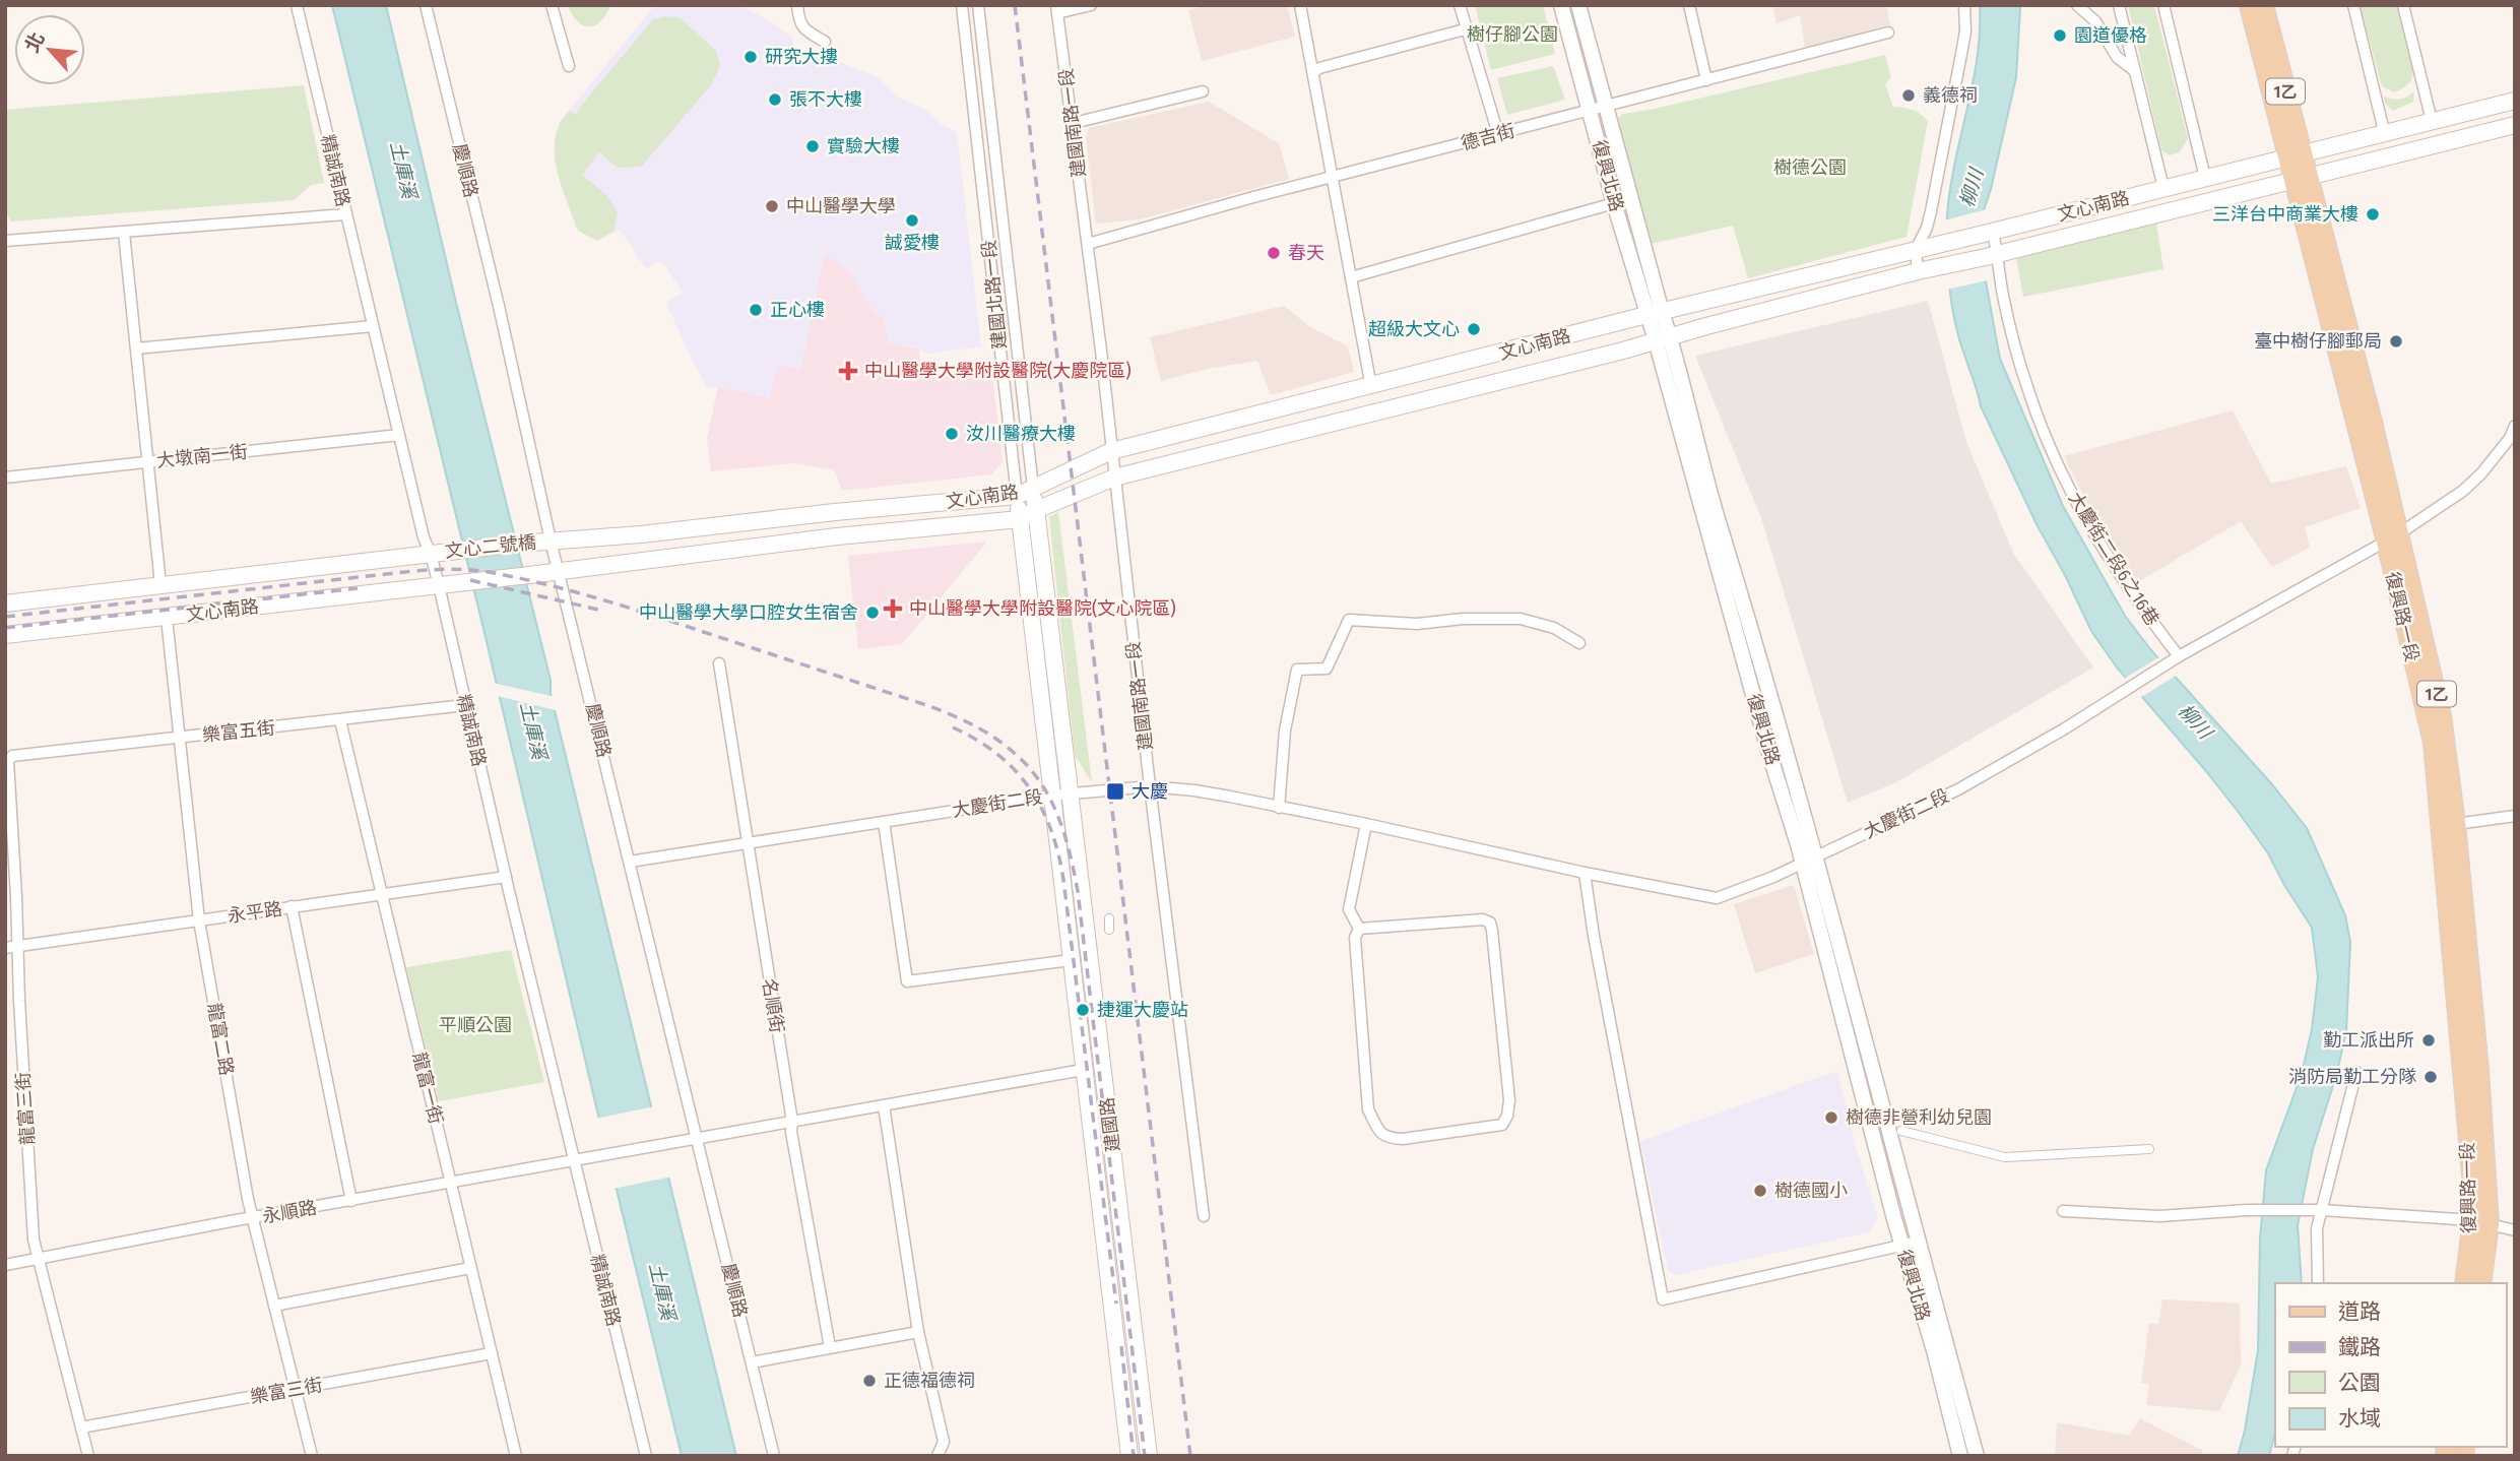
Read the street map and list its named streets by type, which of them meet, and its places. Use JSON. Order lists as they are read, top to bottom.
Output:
{
  "streets": {
    "main road": [
      "1乙",
      "文心南路",
      "建國北路一段",
      "文心二號橋",
      "復興路一段",
      "建國路"
    ],
    "street": [
      "建國南路一段",
      "德吉街",
      "精誠南路",
      "慶順路",
      "復興北路",
      "大墩南一街",
      "大慶街二段6之16巷",
      "樂富五街",
      "大慶街二段",
      "永平路",
      "名順街",
      "龍富二路",
      "龍富一街",
      "龍富三街",
      "永順路",
      "樂富三街"
    ]
  },
  "crossings": [
    ["1乙", "復興路一段"],
    ["建國南路一段", "德吉街"],
    ["建國南路一段", "文心南路"],
    ["建國南路一段", "大慶街二段"],
    ["德吉街", "復興北路"],
    ["精誠南路", "文心南路"],
    ["精誠南路", "大墩南一街"],
    ["精誠南路", "文心二號橋"],
    ["精誠南路", "樂富五街"],
    ["精誠南路", "永平路"],
    ["精誠南路", "永順路"],
    ["慶順路", "文心南路"],
    ["慶順路", "文心二號橋"],
    ["慶順路", "大慶街二段"],
    ["慶順路", "永順路"],
    ["復興北路", "文心南路"],
    ["復興北路", "大慶街二段"],
    ["文心南路", "建國北路一段"],
    ["文心南路", "文心二號橋"],
    ["文心南路", "大慶街二段6之16巷"],
    ["文心南路", "復興路一段"],
    ["文心南路", "龍富二路"],
    ["建國北路一段", "大慶街二段"],
    ["建國北路一段", "建國路"],
    ["大慶街二段6之16巷", "大慶街二段"],
    ["復興路一段", "大慶街二段"],
    ["樂富五街", "龍富二路"],
    ["樂富五街", "龍富一街"],
    ["樂富五街", "龍富三街"],
    ["大慶街二段", "名順街"],
    ["大慶街二段", "建國路"],
    ["永平路", "龍富二路"],
    ["永平路", "龍富一街"],
    ["永平路", "龍富三街"],
    ["龍富二路", "永順路"],
    ["龍富二路", "樂富三街"],
    ["龍富一街", "永順路"],
    ["龍富一街", "樂富三街"],
    ["龍富三街", "永順路"],
    ["龍富三街", "樂富三街"]
  ],
  "water": ["土庫溪", "柳川"],
  "parks": ["樹仔腳公園", "樹德公園", "平順公園"],
  "places": {
    "other": [
      "園道優格",
      "研究大摟",
      "義德祠",
      "張不大樓",
      "實驗大樓",
      "中山醫學大學",
      "三洋台中商業大樓",
      "誠愛樓",
      "春天",
      "正心樓",
      "超級大文心",
      "臺中樹仔腳郵局",
      "汝川醫療大樓",
      "中山醫學大學口腔女生宿舍",
      "捷運大慶站",
      "勤工派出所",
      "消防局勤工分隊",
      "樹德非營利幼兒園",
      "樹德國小",
      "正德福德祠"
    ],
    "health": ["中山醫學大學附設醫院(大慶院區)", "中山醫學大學附設醫院(文心院區)"],
    "transit": ["大慶"]
  },
  "legend": [
    "道路",
    "鐵路",
    "公園",
    "水域"
  ],
  "north": "top left"
}
